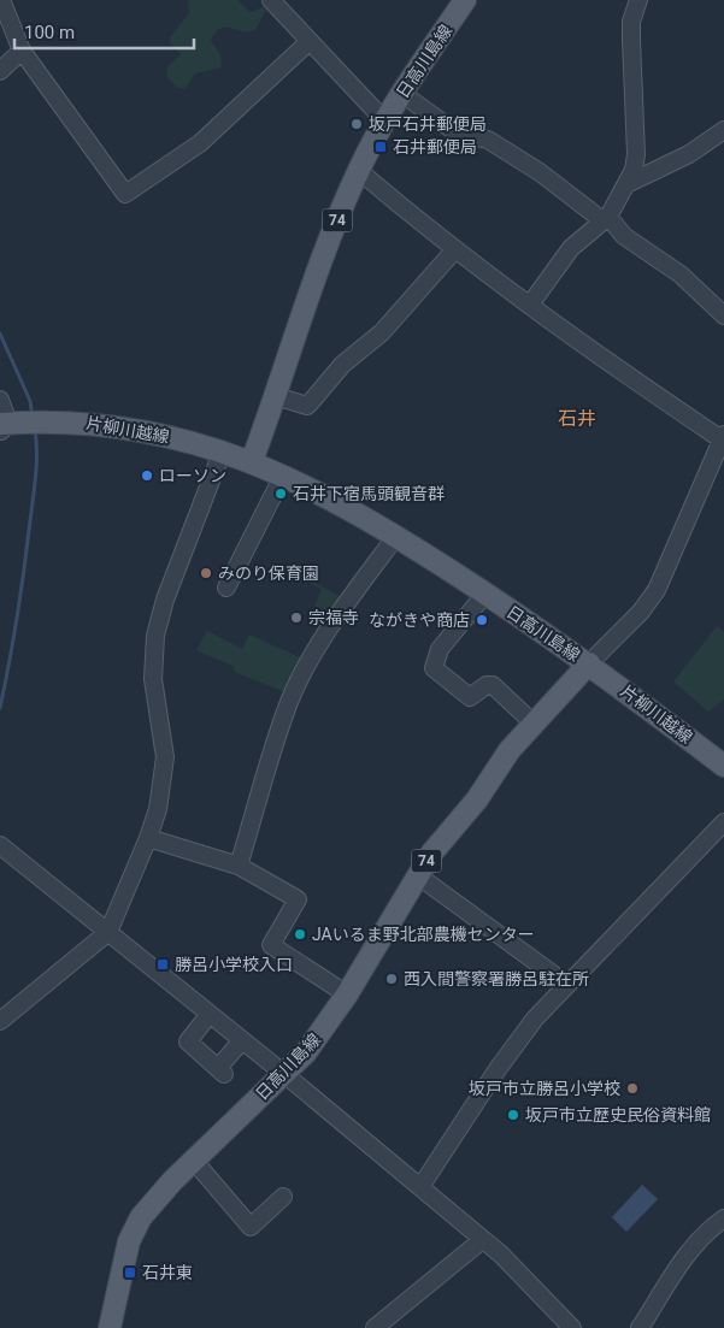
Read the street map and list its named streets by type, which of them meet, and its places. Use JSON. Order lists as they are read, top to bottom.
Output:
{
  "streets": {
    "main road": ["日高川島線", "74", "片柳川越線"]
  },
  "crossings": [
    ["日高川島線", "片柳川越線"]
  ],
  "districts": ["石井"],
  "places": {
    "other": [
      "坂戸石井郵便局",
      "ローソン",
      "石井下宿馬頭観音群",
      "みのり保育園",
      "宗福寺",
      "ながきや商店",
      "JAいるま野北部農機センター",
      "西入間警察署勝呂駐在所",
      "坂戸市立勝呂小学校",
      "坂戸市立歴史民俗資料館"
    ],
    "transit": ["石井郵便局", "勝呂小学校入口", "石井東"]
  },
  "scale_bar": "100 m"
}
